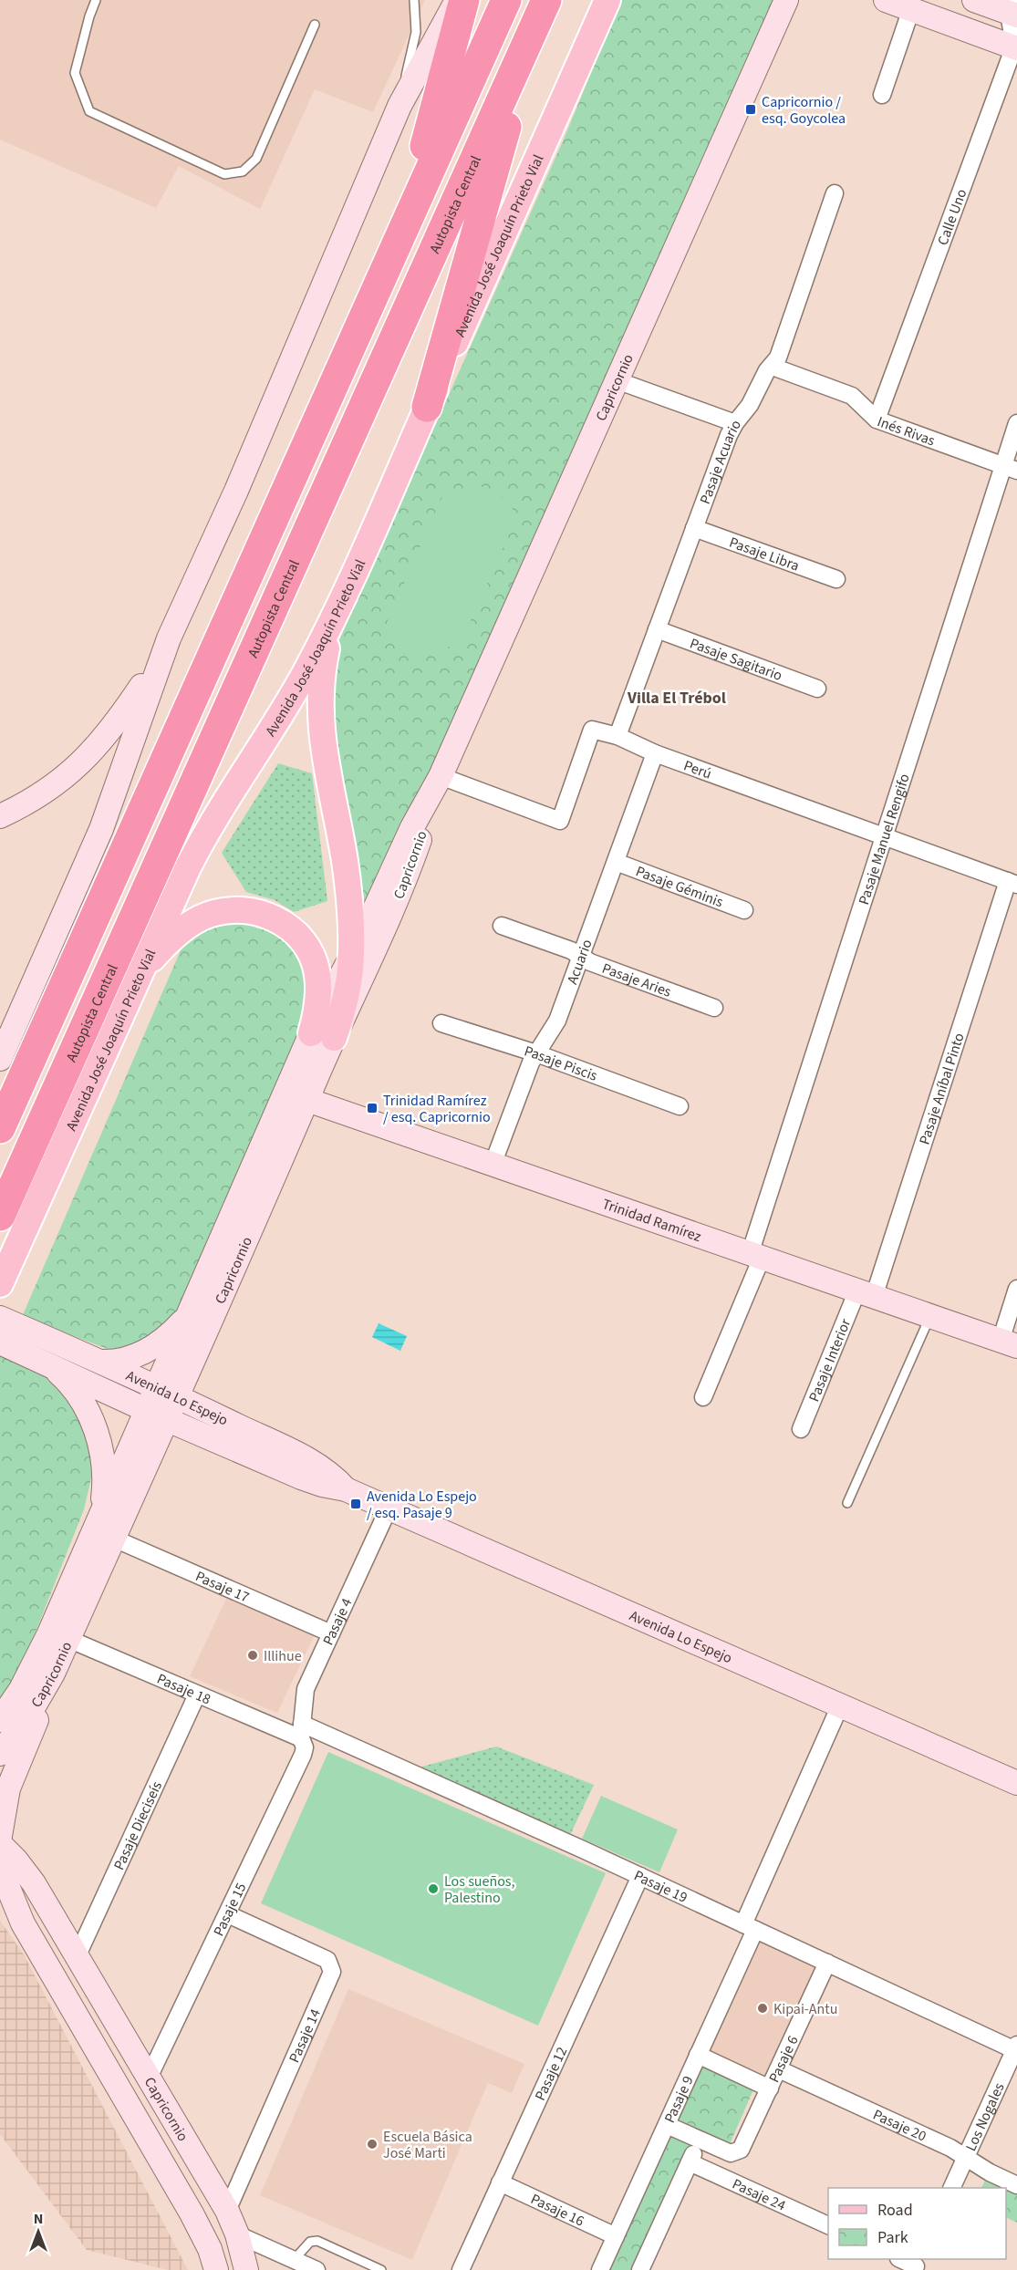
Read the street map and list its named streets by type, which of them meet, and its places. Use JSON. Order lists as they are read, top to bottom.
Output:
{
  "streets": {
    "highway": ["Autopista Central"],
    "main road": [
      "Avenida José Joaquín Prieto Vial",
      "Capricornio",
      "Trinidad Ramírez",
      "Avenida Lo Espejo"
    ],
    "street": [
      "Calle Uno",
      "Inés Rivas",
      "Pasaje Acuario",
      "Pasaje Libra",
      "Pasaje Sagitario",
      "Perú",
      "Pasaje Manuel Rengifo",
      "Pasaje Géminis",
      "Acuario",
      "Pasaje Aries",
      "Pasaje Piscis",
      "Pasaje Aníbal Pinto",
      "Pasaje Interior",
      "Pasaje 17",
      "Pasaje 4",
      "Pasaje 18",
      "Pasaje Dieciseís",
      "Pasaje 19",
      "Pasaje 15",
      "Pasaje 14",
      "Pasaje 6",
      "Pasaje 12",
      "Pasaje 9",
      "Los Nogales",
      "Pasaje 20",
      "Pasaje 24",
      "Pasaje 16"
    ]
  },
  "crossings": [
    ["Calle Uno", "Inés Rivas"],
    ["Capricornio", "Perú"],
    ["Capricornio", "Trinidad Ramírez"],
    ["Capricornio", "Avenida Lo Espejo"],
    ["Capricornio", "Pasaje 17"],
    ["Capricornio", "Pasaje 18"],
    ["Capricornio", "Pasaje Dieciseís"],
    ["Capricornio", "Pasaje 15"],
    ["Capricornio", "Pasaje 14"],
    ["Inés Rivas", "Pasaje Acuario"],
    ["Inés Rivas", "Pasaje Manuel Rengifo"],
    ["Pasaje Acuario", "Pasaje Libra"],
    ["Pasaje Acuario", "Pasaje Sagitario"],
    ["Pasaje Acuario", "Perú"],
    ["Perú", "Pasaje Manuel Rengifo"],
    ["Perú", "Acuario"],
    ["Perú", "Pasaje Aníbal Pinto"],
    ["Pasaje Manuel Rengifo", "Trinidad Ramírez"],
    ["Pasaje Géminis", "Acuario"],
    ["Acuario", "Pasaje Aries"],
    ["Acuario", "Pasaje Piscis"],
    ["Acuario", "Trinidad Ramírez"],
    ["Pasaje Aníbal Pinto", "Trinidad Ramírez"],
    ["Pasaje Aníbal Pinto", "Pasaje Interior"],
    ["Trinidad Ramírez", "Pasaje Interior"],
    ["Avenida Lo Espejo", "Pasaje 4"],
    ["Avenida Lo Espejo", "Pasaje 9"],
    ["Pasaje 17", "Pasaje 4"],
    ["Pasaje 4", "Pasaje 18"],
    ["Pasaje 4", "Pasaje 19"],
    ["Pasaje 4", "Pasaje 15"],
    ["Pasaje 18", "Pasaje Dieciseís"],
    ["Pasaje 18", "Pasaje 19"],
    ["Pasaje 18", "Pasaje 15"],
    ["Pasaje 19", "Pasaje 15"],
    ["Pasaje 19", "Pasaje 6"],
    ["Pasaje 19", "Pasaje 12"],
    ["Pasaje 19", "Pasaje 9"],
    ["Pasaje 19", "Los Nogales"],
    ["Pasaje 15", "Pasaje 14"],
    ["Pasaje 6", "Pasaje 20"],
    ["Pasaje 12", "Pasaje 16"],
    ["Pasaje 9", "Pasaje 16"],
    ["Los Nogales", "Pasaje 20"]
  ],
  "districts": ["Villa El Trébol"],
  "places": {
    "transit": ["Capricornio / esq. Goycolea", "Trinidad Ramírez / esq. Capricornio", "Avenida Lo Espejo / esq. Pasaje 9"],
    "other": [
      "Illihue",
      "Los sueños, Palestino",
      "Kipai-Antu",
      "Escuela Básica José Marti"
    ]
  },
  "legend": ["Road", "Park"],
  "north": "top"
}
